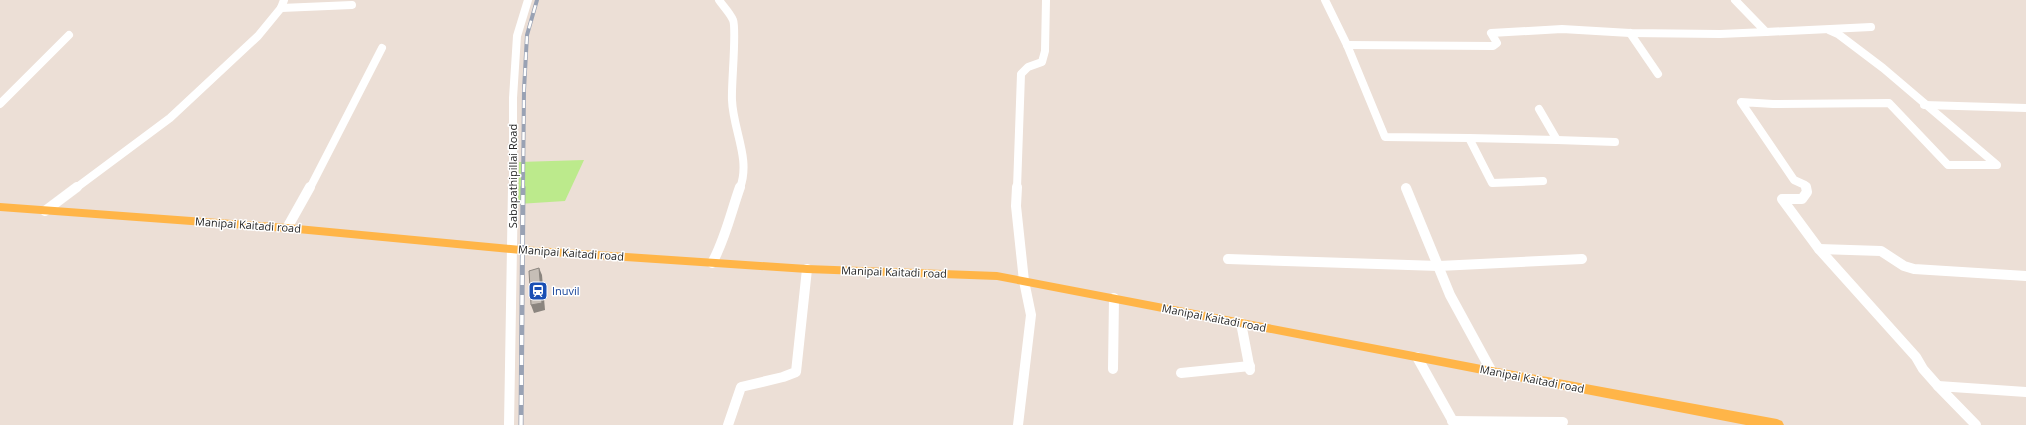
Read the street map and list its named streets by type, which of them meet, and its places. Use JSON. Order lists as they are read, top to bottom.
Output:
{
  "streets": {
    "main road": ["Manipai Kaitadi road"],
    "street": ["Sabapathipillai Road"]
  },
  "crossings": [
    ["Sabapathipillai Road", "Manipai Kaitadi road"]
  ],
  "places": {
    "station": ["Inuvil"]
  }
}
